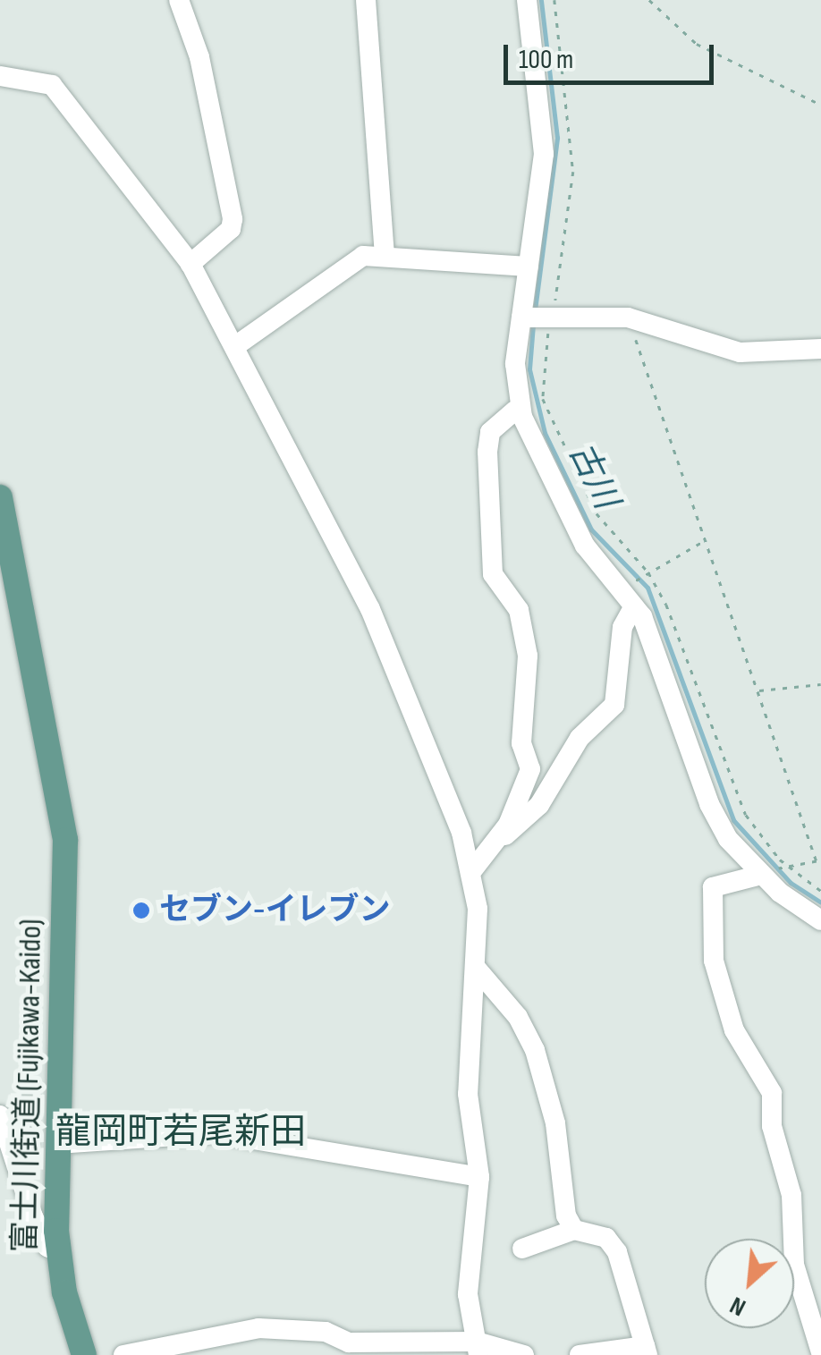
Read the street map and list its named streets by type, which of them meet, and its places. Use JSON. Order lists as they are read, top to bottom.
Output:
{
  "streets": {
    "main road": ["富士川街道 (Fujikawa-Kaido)"]
  },
  "districts": ["龍岡町若尾新田"],
  "water": ["古川"],
  "places": ["セブン-イレブン"],
  "scale_bar": "100 m",
  "north": "bottom left"
}
